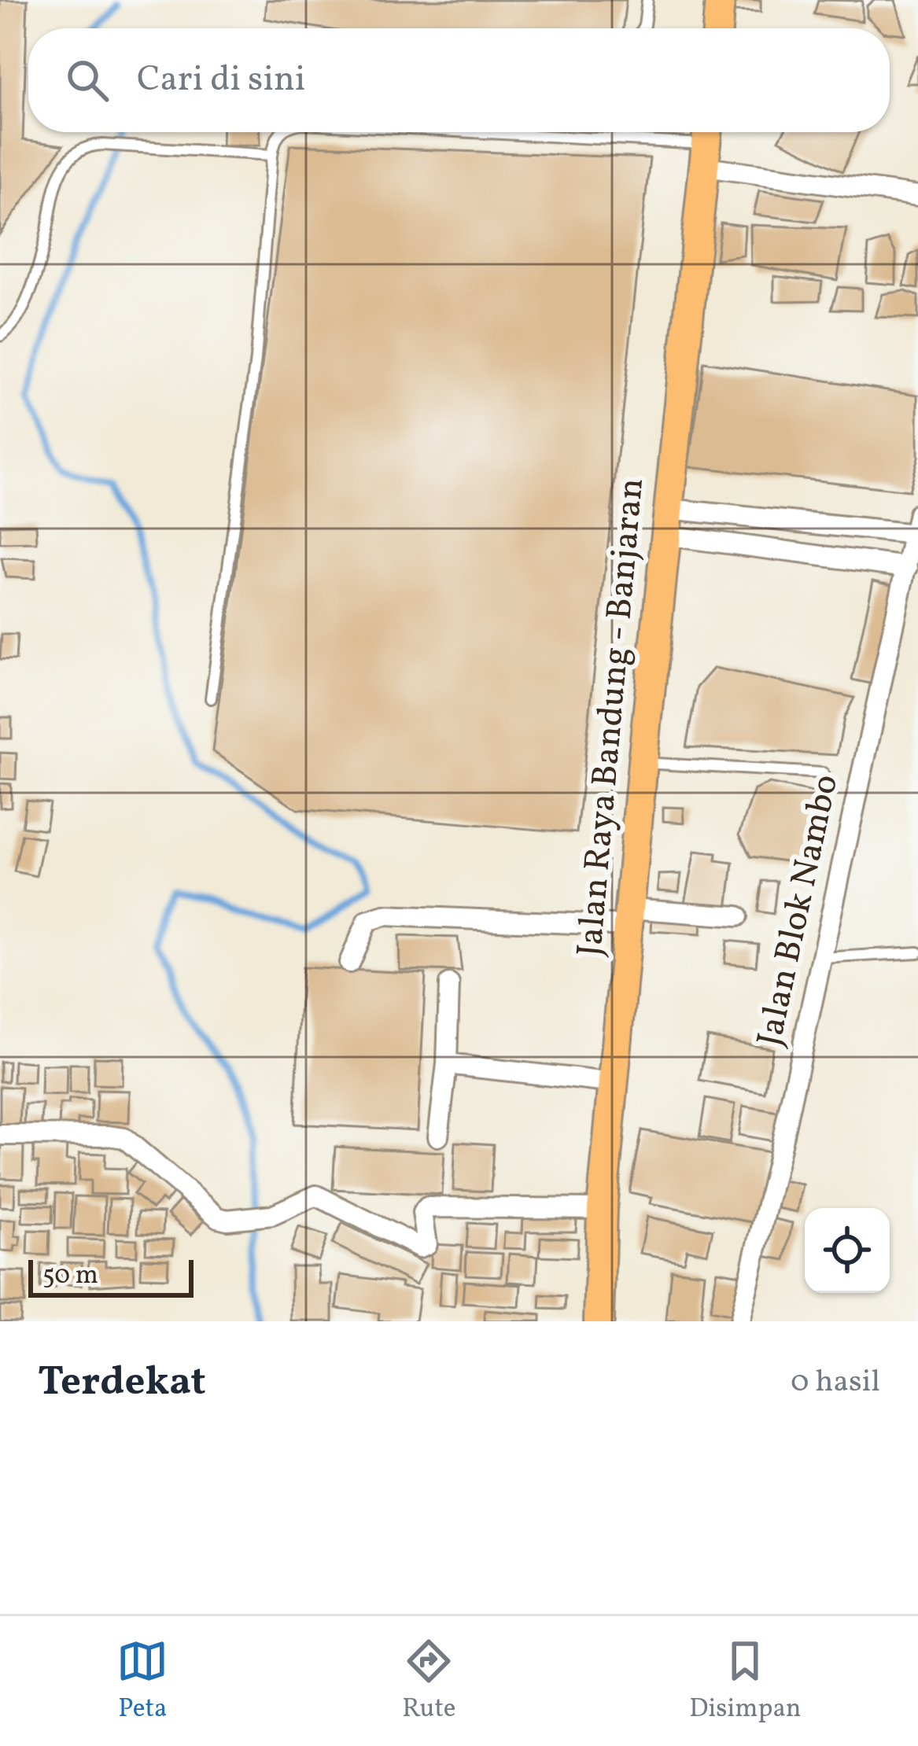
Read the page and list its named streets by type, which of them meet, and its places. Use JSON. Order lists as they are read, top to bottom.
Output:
{
  "streets": {
    "main road": ["Jalan Raya Bandung - Banjaran"],
    "street": ["Jalan Blok Nambo"]
  },
  "scale_bar": "50 m",
  "page": {
    "search": "Cari di sini",
    "scale": "50 m",
    "heading": ["Terdekat", "0 hasil"],
    "nav": ["Peta", "Rute", "Disimpan"]
  }
}
